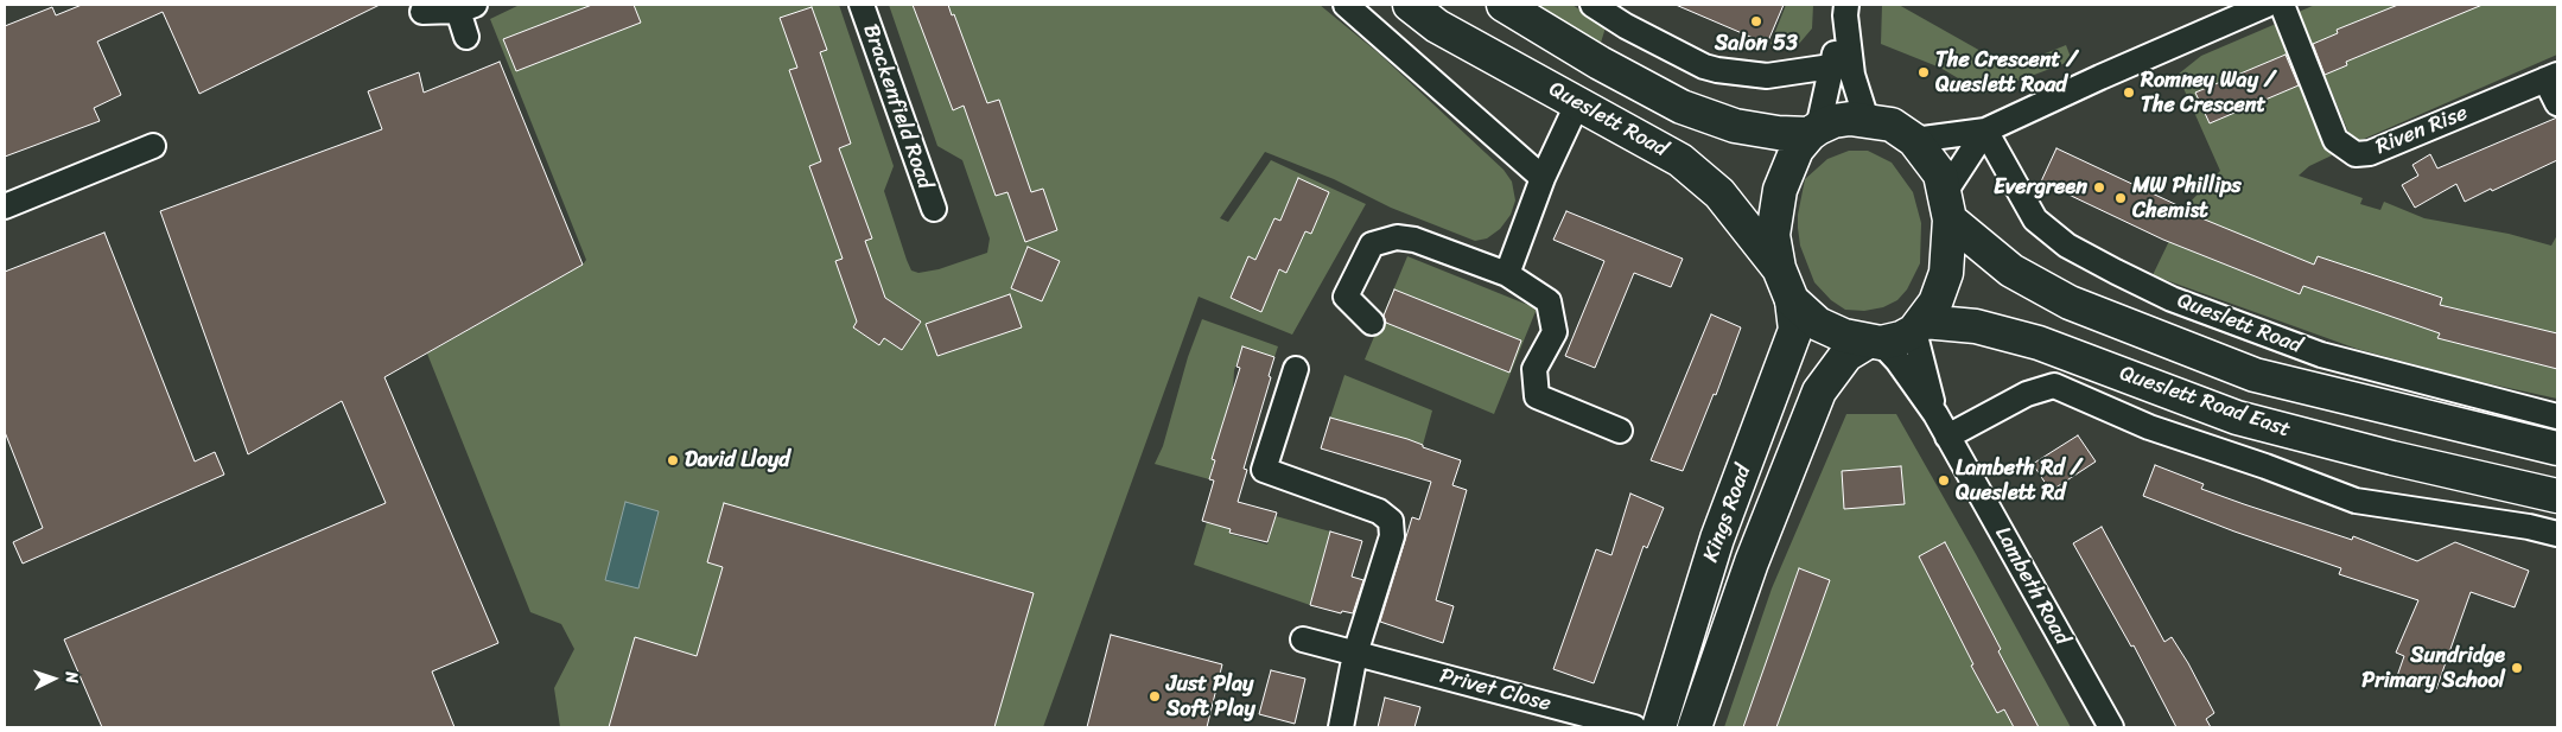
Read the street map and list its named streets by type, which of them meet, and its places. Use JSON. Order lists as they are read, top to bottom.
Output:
{
  "streets": {
    "main road": ["Queslett Road", "Queslett Road East", "Kings Road"],
    "street": [
      "Brackenfield Road",
      "Riven Rise",
      "Lambeth Road",
      "Privet Close"
    ]
  },
  "crossings": [
    ["Queslett Road", "Queslett Road East"],
    ["Queslett Road", "Kings Road"],
    ["Queslett Road", "Lambeth Road"],
    ["Queslett Road East", "Kings Road"],
    ["Queslett Road East", "Lambeth Road"],
    ["Kings Road", "Lambeth Road"]
  ],
  "places": [
    "Salon 53",
    "The Crescent / Queslett Road",
    "Romney Way / The Crescent",
    "Evergreen",
    "MW Phillips Chemist",
    "David Lloyd",
    "Lambeth Rd / Queslett Rd",
    "Sundridge Primary School",
    "Just Play Soft Play"
  ],
  "north": "right"
}
